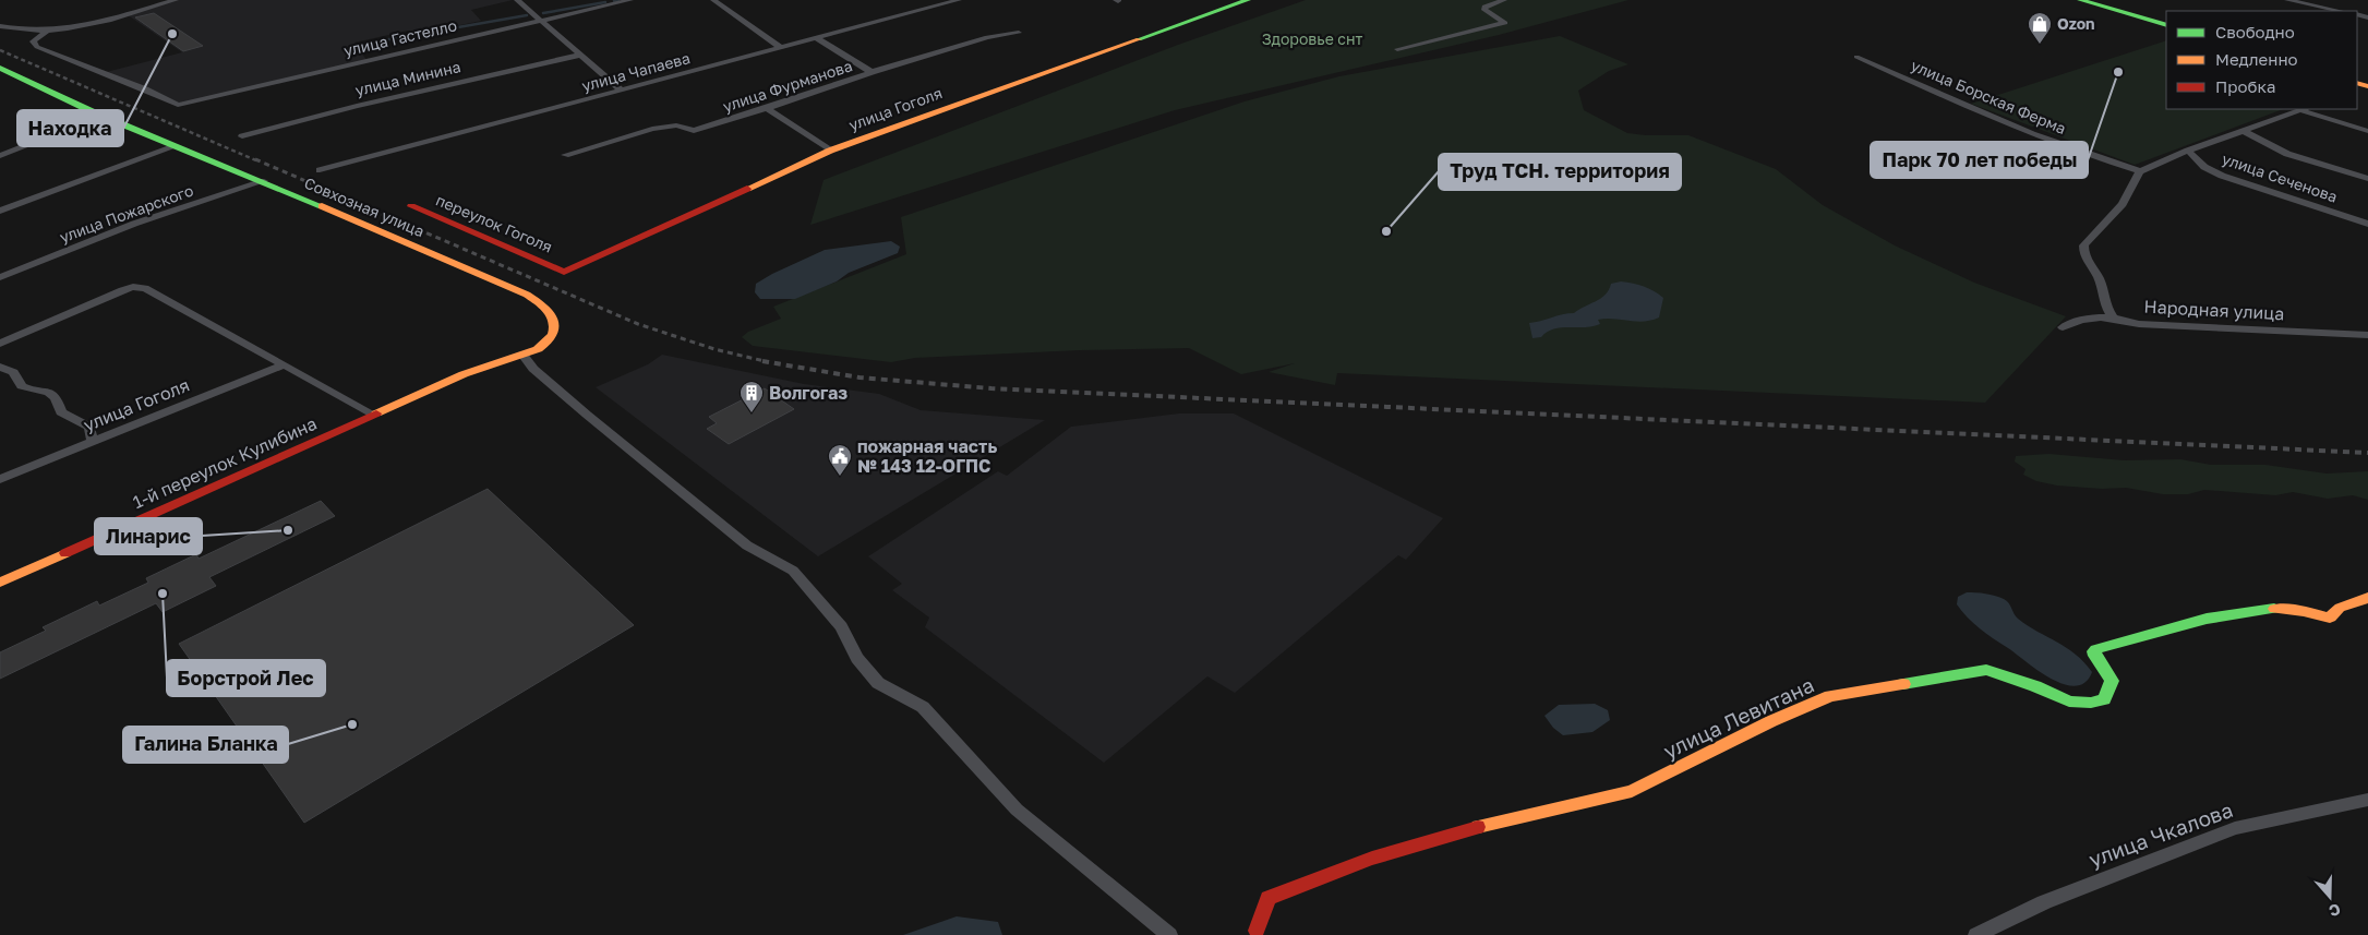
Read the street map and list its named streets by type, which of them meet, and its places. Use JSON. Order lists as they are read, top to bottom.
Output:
{
  "streets": {
    "street": [
      "улица Гастелло",
      "улица Чапаева",
      "улица Минина",
      "улица Фурманова",
      "улица Борская Ферма",
      "улица Гоголя",
      "улица Сеченова",
      "Совхозная улица",
      "улица Пожарского",
      "переулок Гоголя",
      "Народная улица",
      "1-й переулок Кулибина",
      "улица Левитана",
      "улица Чкалова"
    ]
  },
  "crossings": [
    ["улица Гоголя", "переулок Гоголя"],
    ["Совхозная улица", "улица Пожарского"],
    ["Совхозная улица", "1-й переулок Кулибина"]
  ],
  "parks": ["Здоровье снт"],
  "places": {
    "other": [
      "Находка",
      "Парк 70 лет победы",
      "Труд ТСН. территория",
      "Линарис",
      "Борстрой Лес",
      "Галина Бланка"
    ],
    "shop": ["Ozon"],
    "building": ["Волгогаз"],
    "public building": ["пожарная часть № 143 12-ОГПС"]
  },
  "legend": ["Свободно", "Медленно", "Пробка"],
  "north": "bottom"
}
